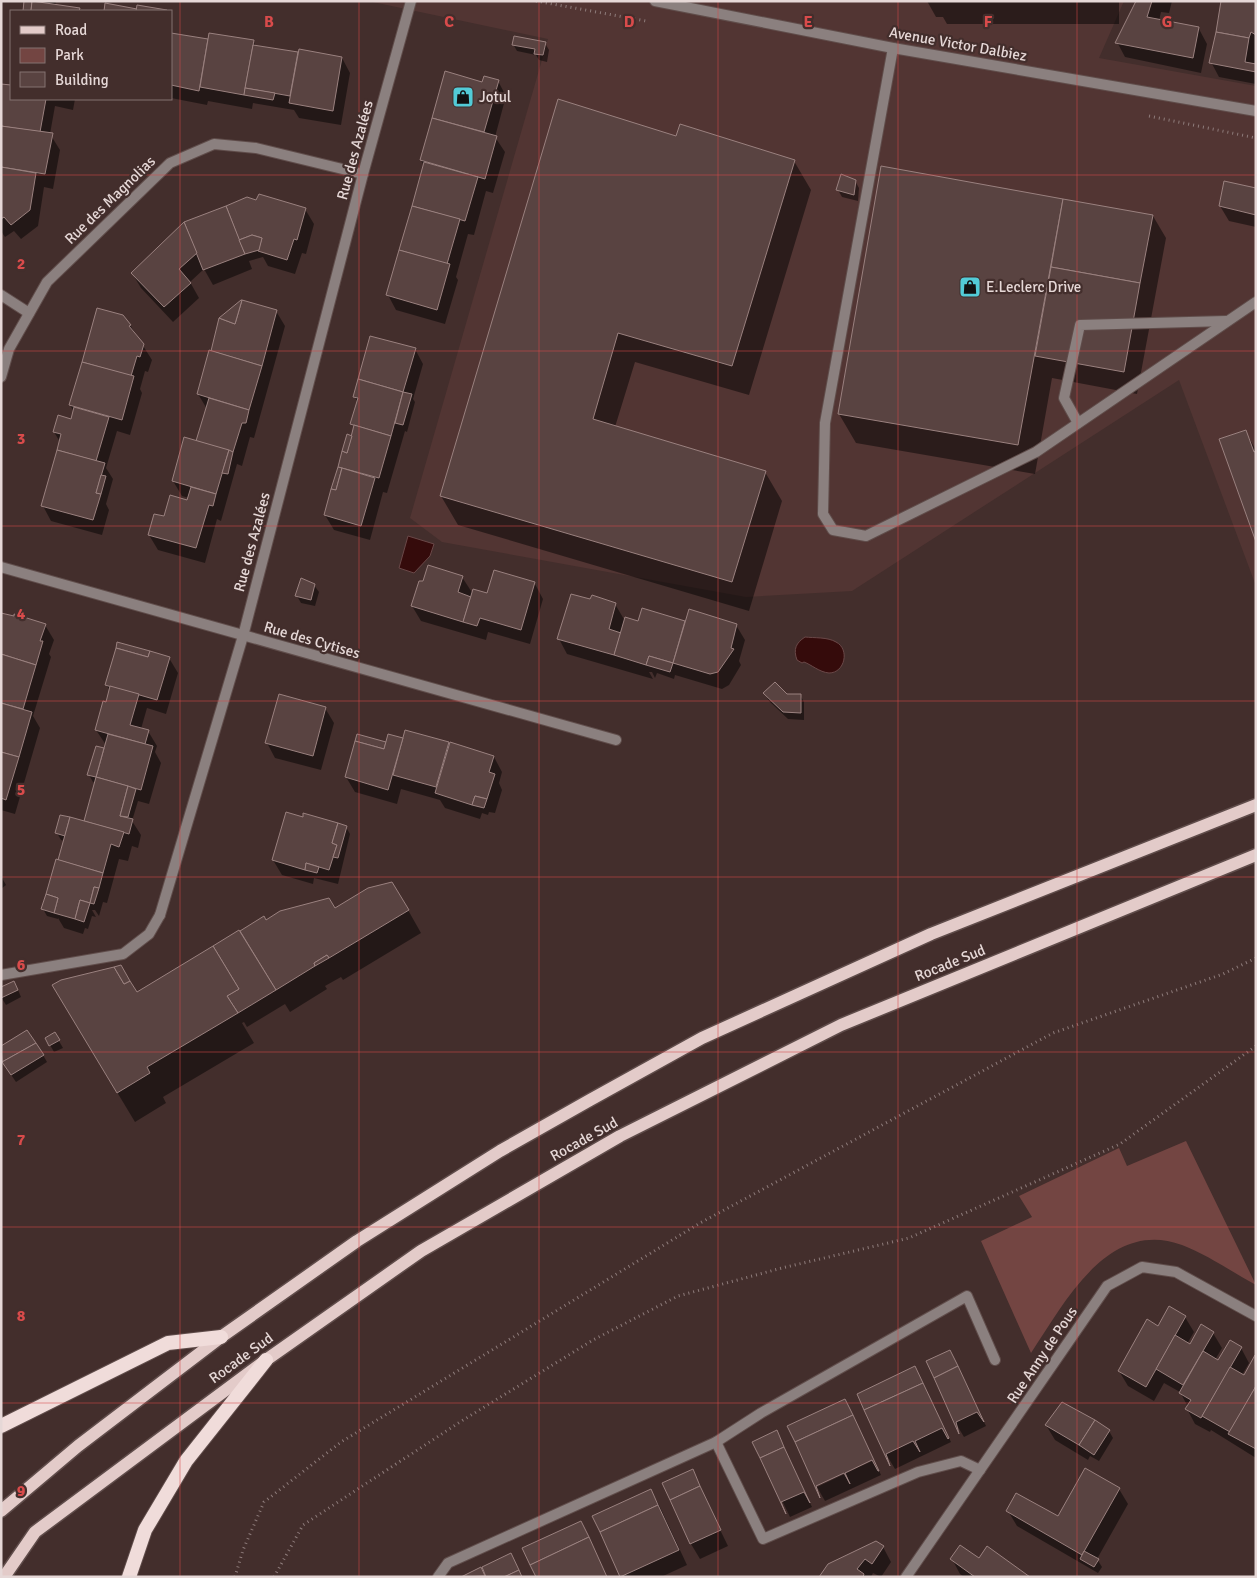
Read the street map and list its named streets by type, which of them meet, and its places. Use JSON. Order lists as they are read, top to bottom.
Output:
{
  "streets": {
    "main road": ["Rocade Sud"],
    "street": [
      "Avenue Victor Dalbiez",
      "Rue des Azalées",
      "Rue des Magnolias",
      "Rue des Cytises",
      "Rue Anny de Pous"
    ]
  },
  "crossings": [
    ["Rue des Azalées", "Rue des Magnolias"],
    ["Rue des Azalées", "Rue des Cytises"]
  ],
  "places": {
    "shop": ["Jotul", "E.Leclerc Drive"]
  },
  "legend": ["Road", "Park", "Building"],
  "grid": {
    "columns": [
      "B",
      "C",
      "D",
      "E",
      "F",
      "G"
    ],
    "rows": [
      "2",
      "3",
      "4",
      "5",
      "6",
      "7",
      "8",
      "9"
    ]
  }
}
